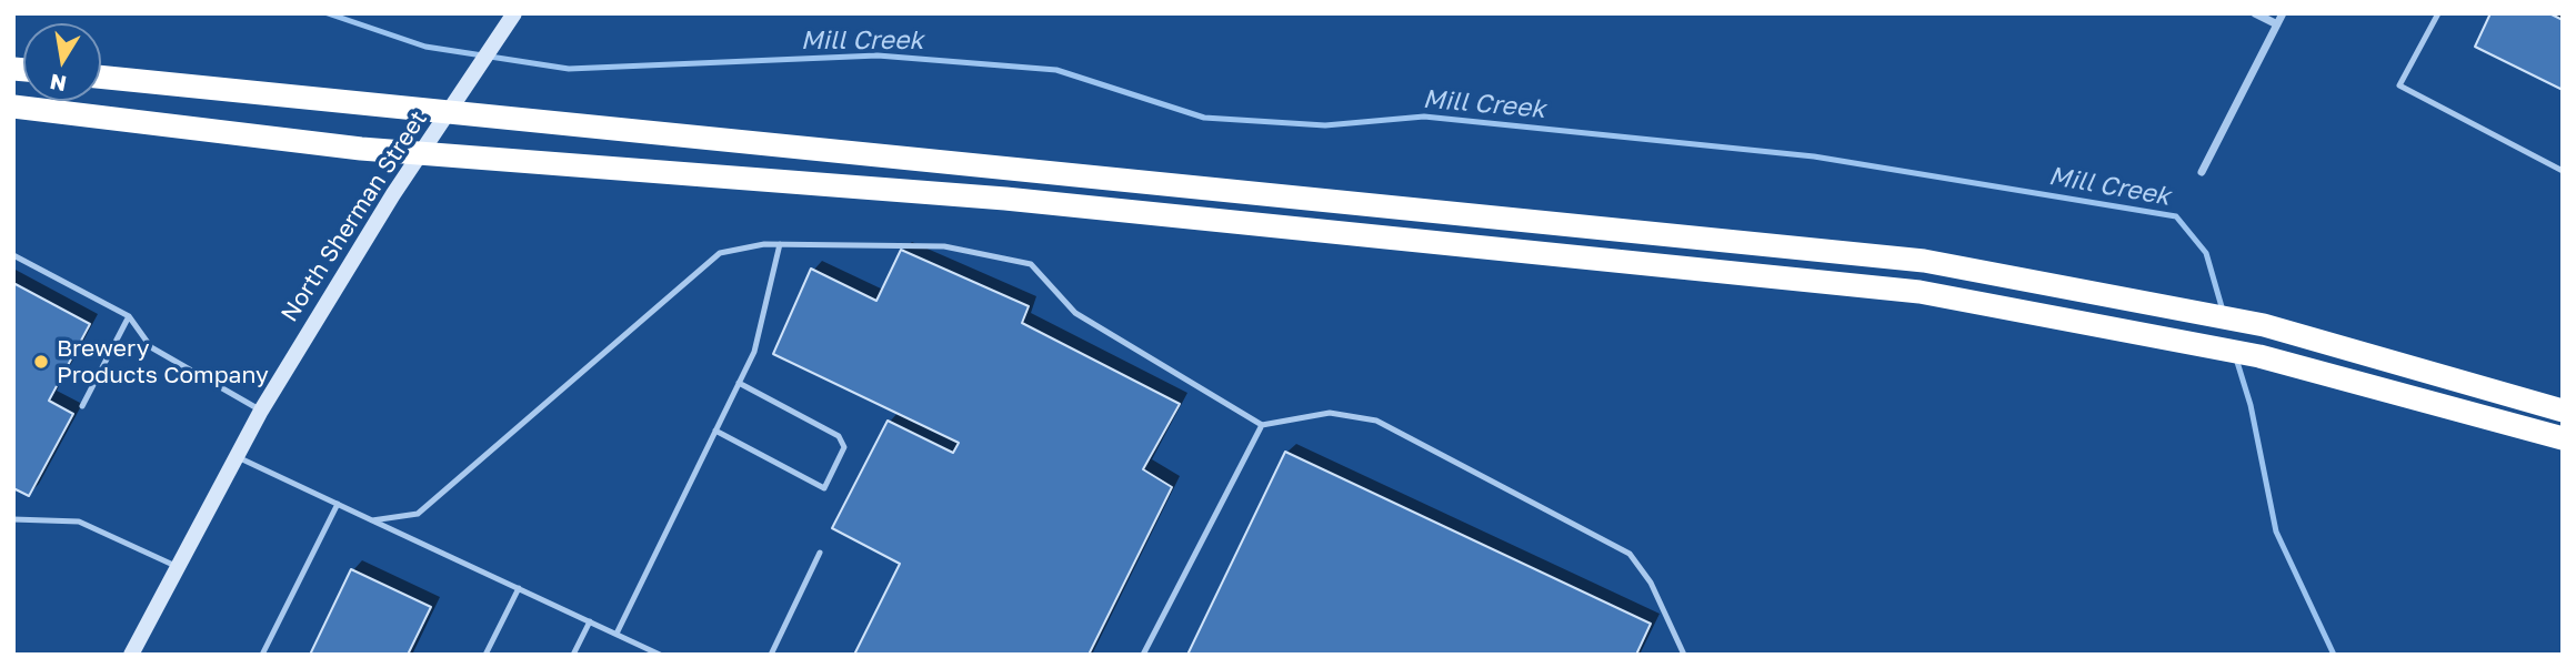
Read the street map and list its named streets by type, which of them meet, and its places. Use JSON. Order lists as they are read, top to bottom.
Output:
{
  "streets": {
    "main road": ["North Sherman Street"]
  },
  "water": ["Mill Creek"],
  "places": ["Brewery Products Company"],
  "north": "bottom"
}
